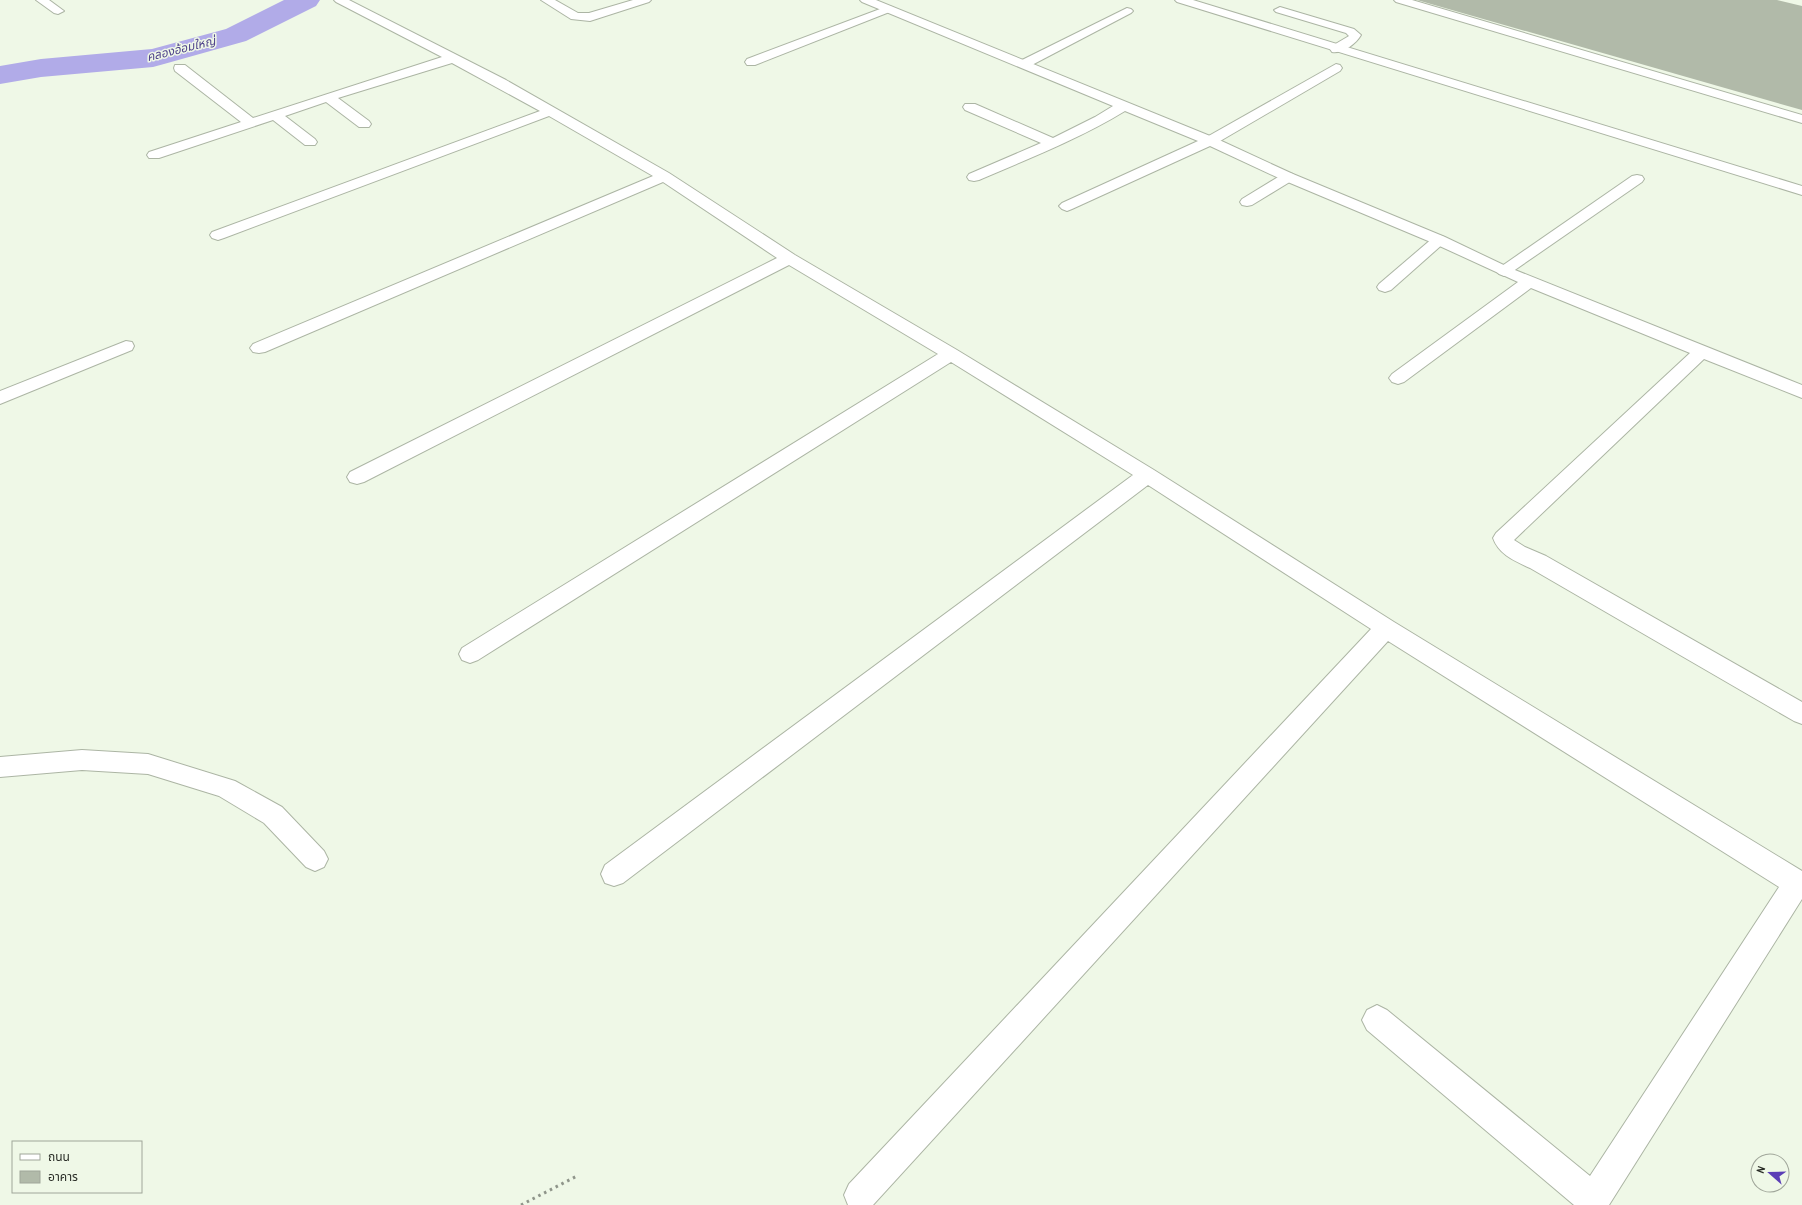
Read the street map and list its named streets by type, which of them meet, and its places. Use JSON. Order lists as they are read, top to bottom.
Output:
{
  "water": ["คลองอ้อมใหญ่"],
  "legend": ["ถนน", "อาคาร"],
  "north": "left"
}
